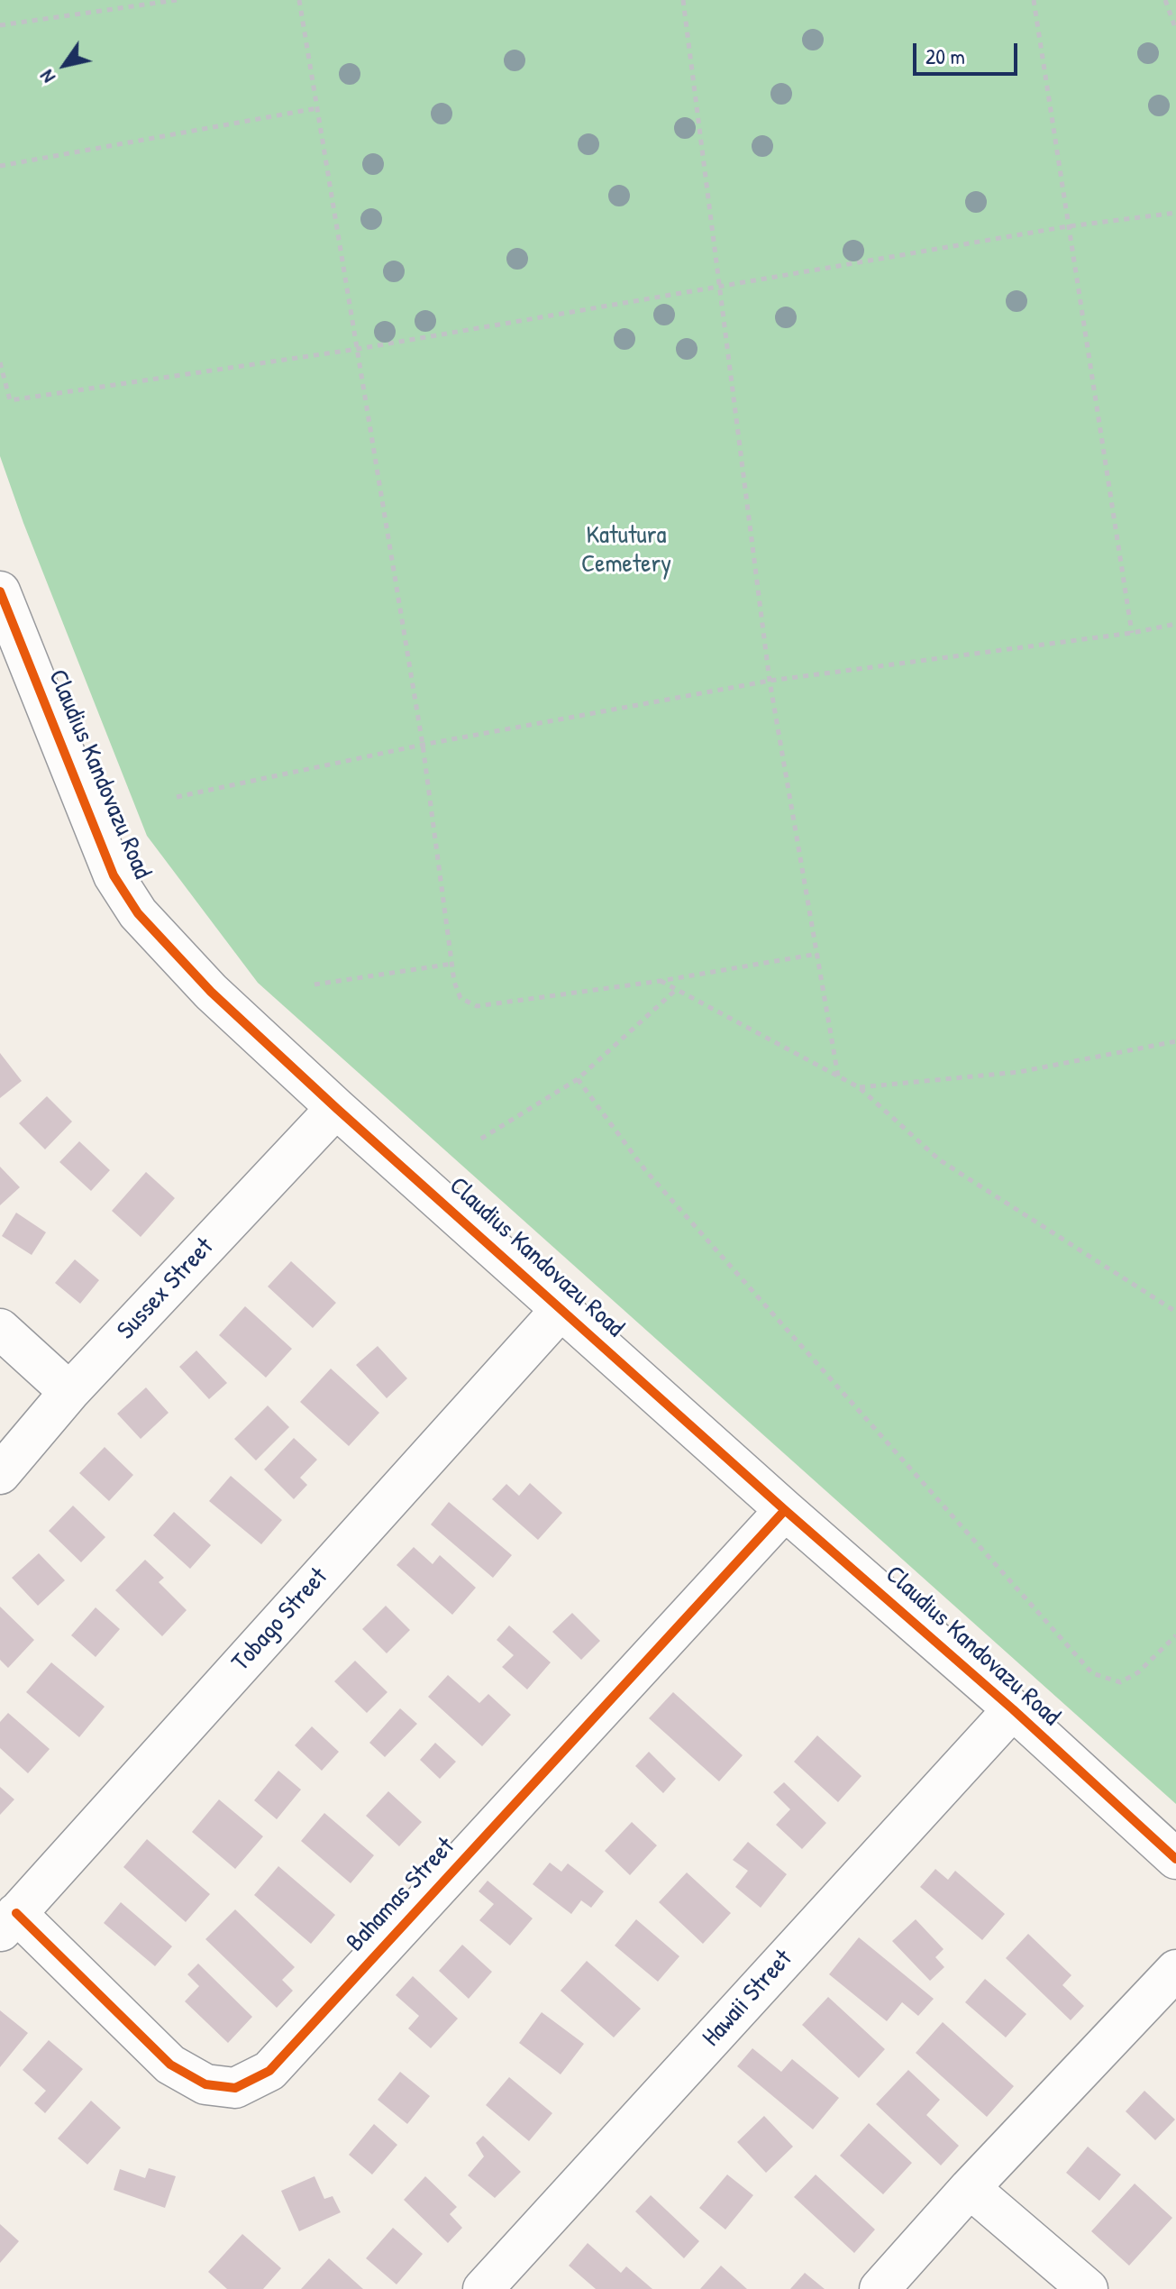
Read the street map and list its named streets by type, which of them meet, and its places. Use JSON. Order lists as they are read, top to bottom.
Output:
{
  "streets": {
    "street": [
      "Claudius Kandovazu Road",
      "Sussex Street",
      "Tobago Street",
      "Bahamas Street",
      "Hawaii Street"
    ]
  },
  "crossings": [
    ["Claudius Kandovazu Road", "Sussex Street"],
    ["Claudius Kandovazu Road", "Tobago Street"],
    ["Claudius Kandovazu Road", "Bahamas Street"],
    ["Claudius Kandovazu Road", "Hawaii Street"],
    ["Tobago Street", "Bahamas Street"]
  ],
  "parks": ["Katutura Cemetery"],
  "scale_bar": "20 m",
  "north": "bottom left"
}
